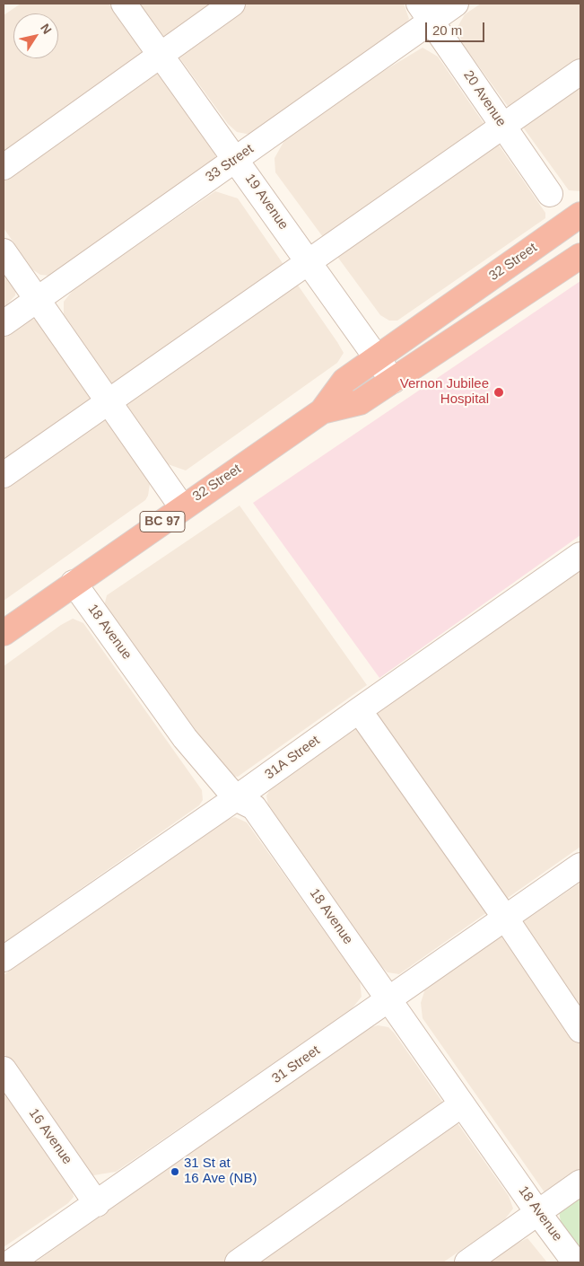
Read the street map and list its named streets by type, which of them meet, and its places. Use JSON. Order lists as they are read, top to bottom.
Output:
{
  "streets": {
    "highway": ["32 Street", "BC 97"],
    "street": [
      "20 Avenue",
      "33 Street",
      "19 Avenue",
      "18 Avenue",
      "31A Street",
      "31 Street",
      "16 Avenue"
    ]
  },
  "crossings": [
    ["20 Avenue", "33 Street"],
    ["33 Street", "19 Avenue"],
    ["19 Avenue", "32 Street"],
    ["32 Street", "18 Avenue"],
    ["18 Avenue", "31A Street"],
    ["18 Avenue", "31 Street"],
    ["31 Street", "16 Avenue"]
  ],
  "places": ["Vernon Jubilee Hospital", "31 St at 16 Ave (NB)"],
  "scale_bar": "20 m",
  "north": "top right"
}
